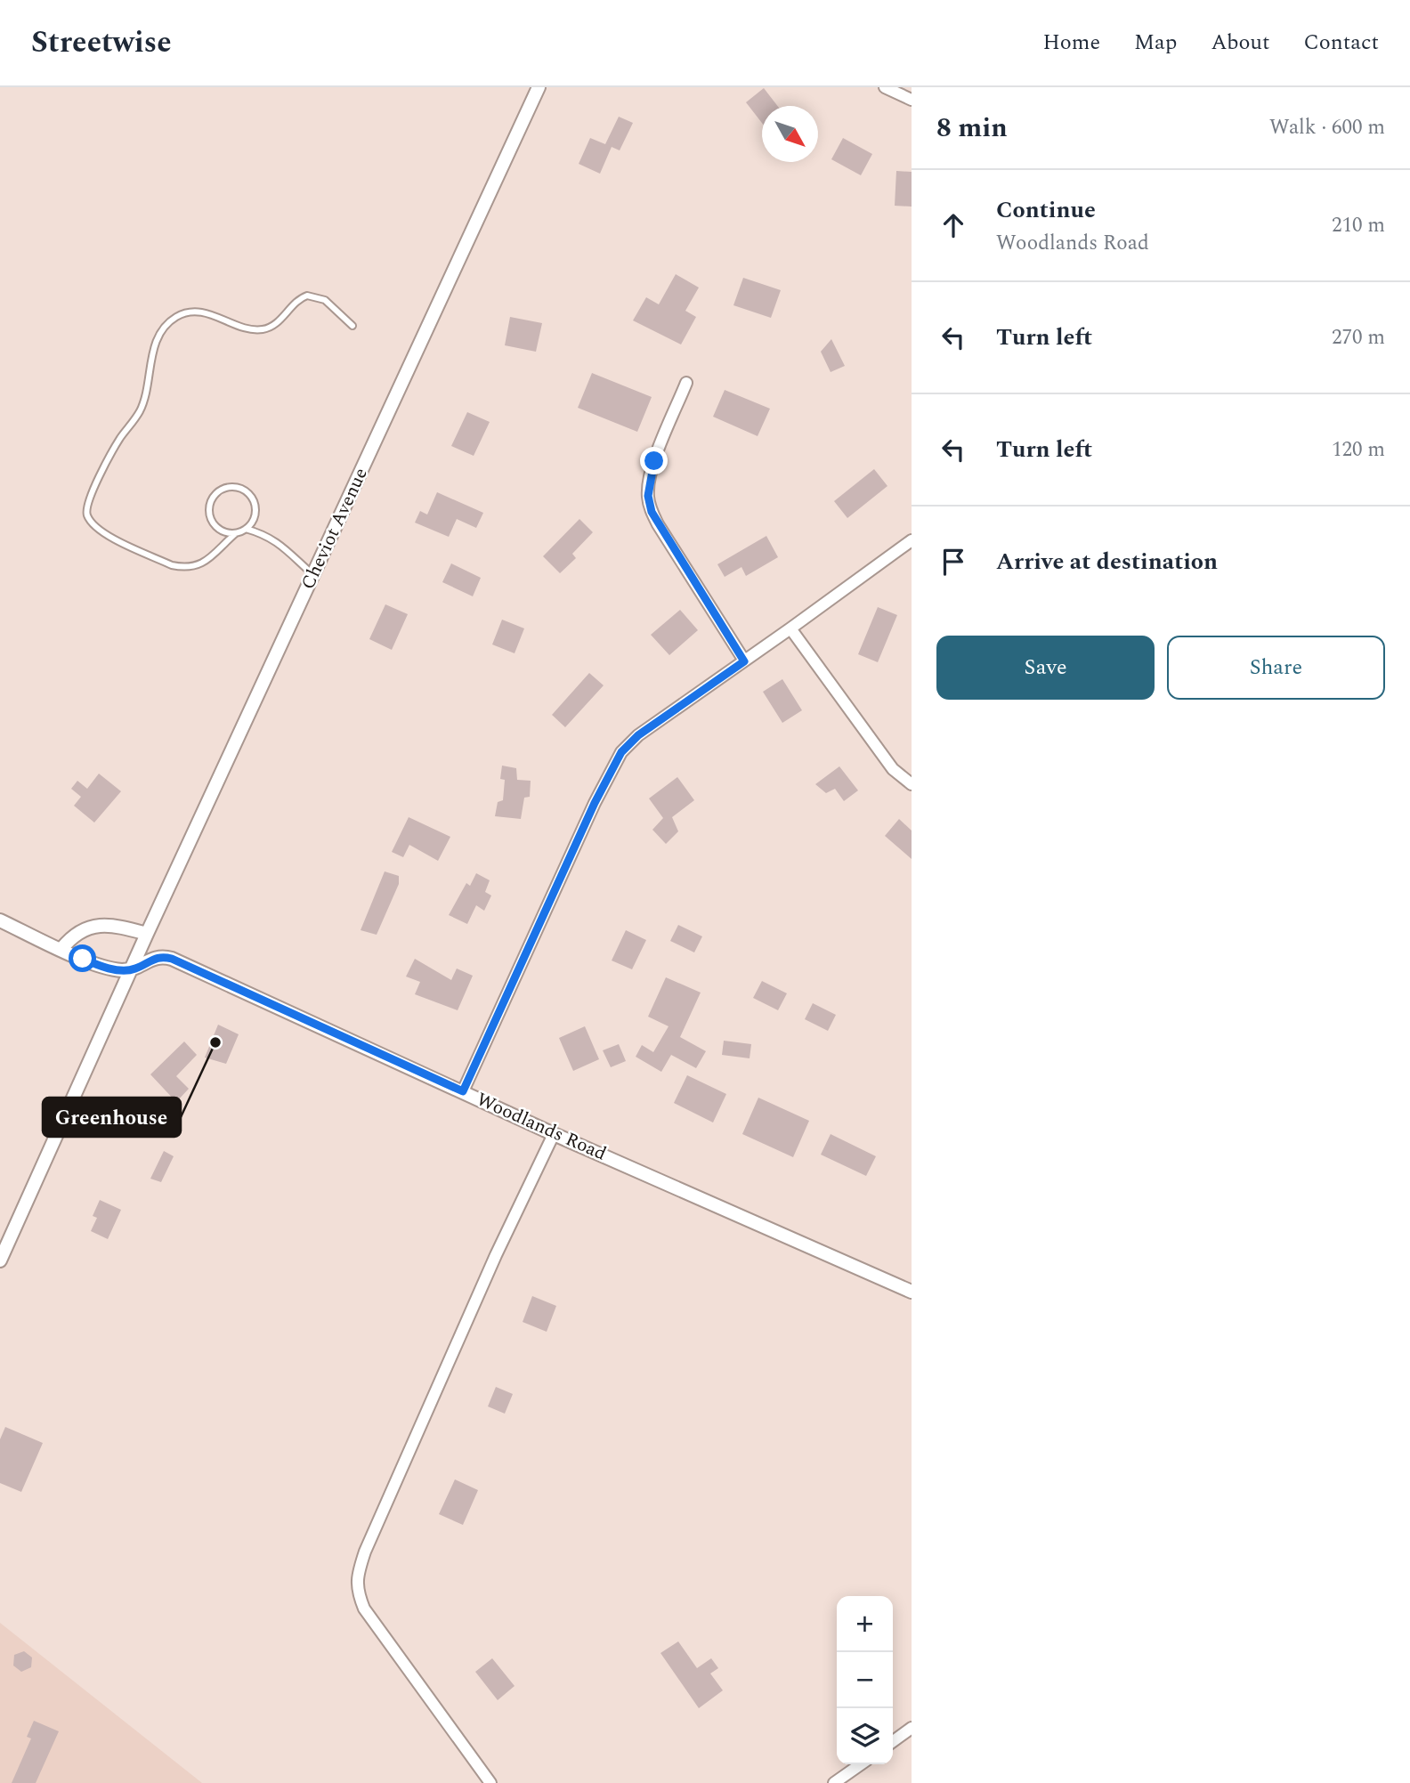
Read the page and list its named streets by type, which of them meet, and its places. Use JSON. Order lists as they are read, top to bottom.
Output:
{
  "streets": {
    "street": ["Cheviot Avenue", "Woodlands Road"]
  },
  "crossings": [
    ["Cheviot Avenue", "Woodlands Road"]
  ],
  "places": ["Greenhouse"],
  "north": "bottom right",
  "page": {
    "header": "Streetwise",
    "nav": [
      "Home",
      "Map",
      "About",
      "Contact"
    ],
    "heading": ["8 min", "Walk · 600 m"],
    "list": [
      ["Continue", "Woodlands Road", "210 m"],
      ["Turn left", "270 m"],
      ["Turn left", "120 m"],
      "Arrive at destination"
    ],
    "buttons": ["Save", "Share"],
    "map_buttons": ["+", "−"]
  }
}
